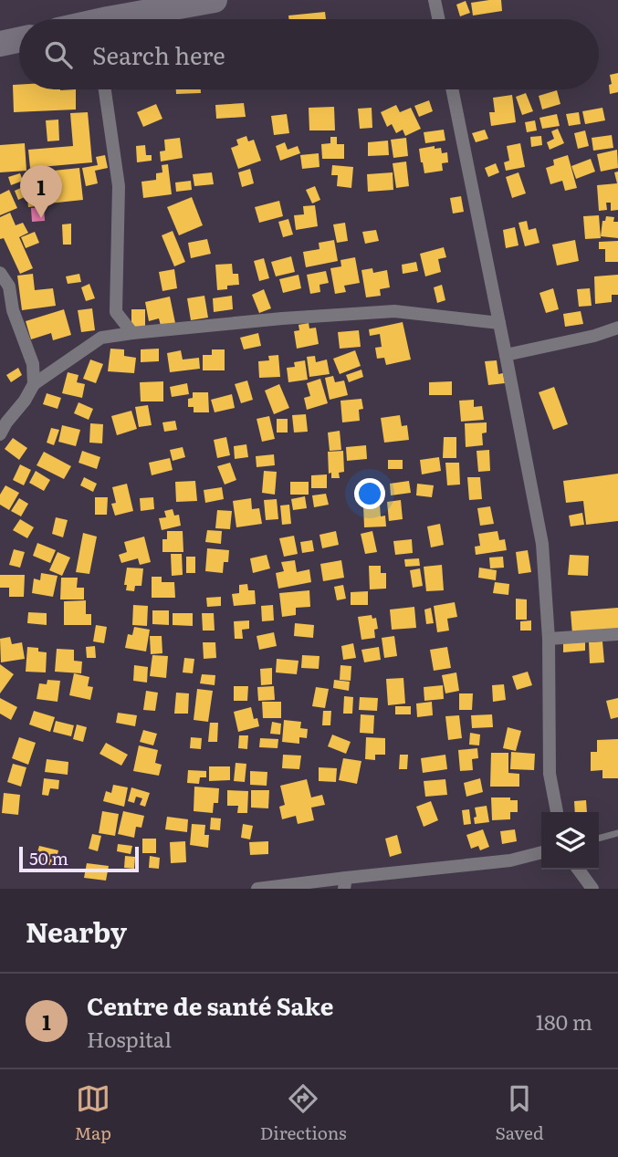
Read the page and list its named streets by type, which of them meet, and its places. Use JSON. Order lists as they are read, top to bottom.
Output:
{
  "scale_bar": "50 m",
  "page": {
    "search": "Search here",
    "pins": "1",
    "scale": "50 m",
    "heading": "Nearby",
    "list": [
      {
        "mark": "1",
        "name": "Centre de santé Sake",
        "note": "Hospital",
        "value": "180 m"
      }
    ],
    "nav": ["Map", "Directions", "Saved"]
  }
}
